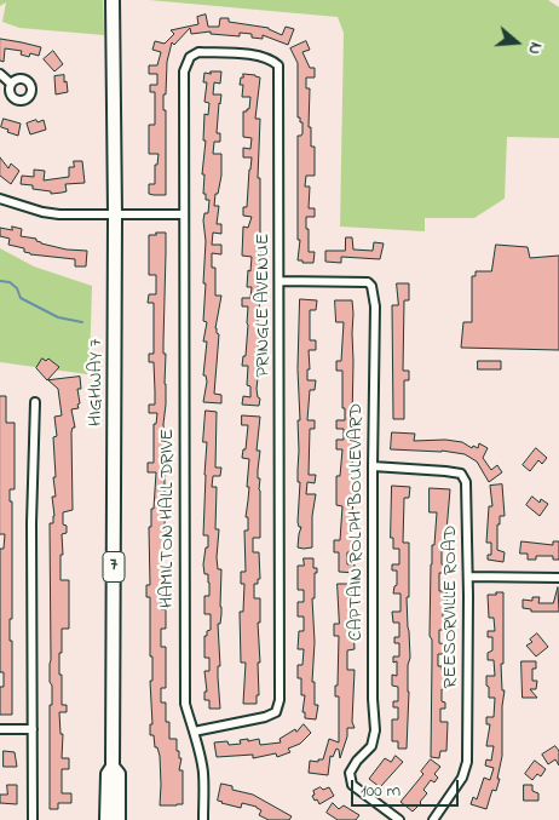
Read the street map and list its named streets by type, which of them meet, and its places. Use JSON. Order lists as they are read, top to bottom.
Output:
{
  "streets": {
    "main road": ["HIGHWAY 7", "7"],
    "street": [
      "PRINGLE AVENUE",
      "HAMILTON HALL DRIVE",
      "CAPTAIN ROLPH BOULEVARD",
      "REESORVILLE ROAD"
    ]
  },
  "crossings": [
    ["PRINGLE AVENUE", "HAMILTON HALL DRIVE"],
    ["PRINGLE AVENUE", "CAPTAIN ROLPH BOULEVARD"],
    ["CAPTAIN ROLPH BOULEVARD", "REESORVILLE ROAD"]
  ],
  "scale_bar": "100 m",
  "north": "right"
}
